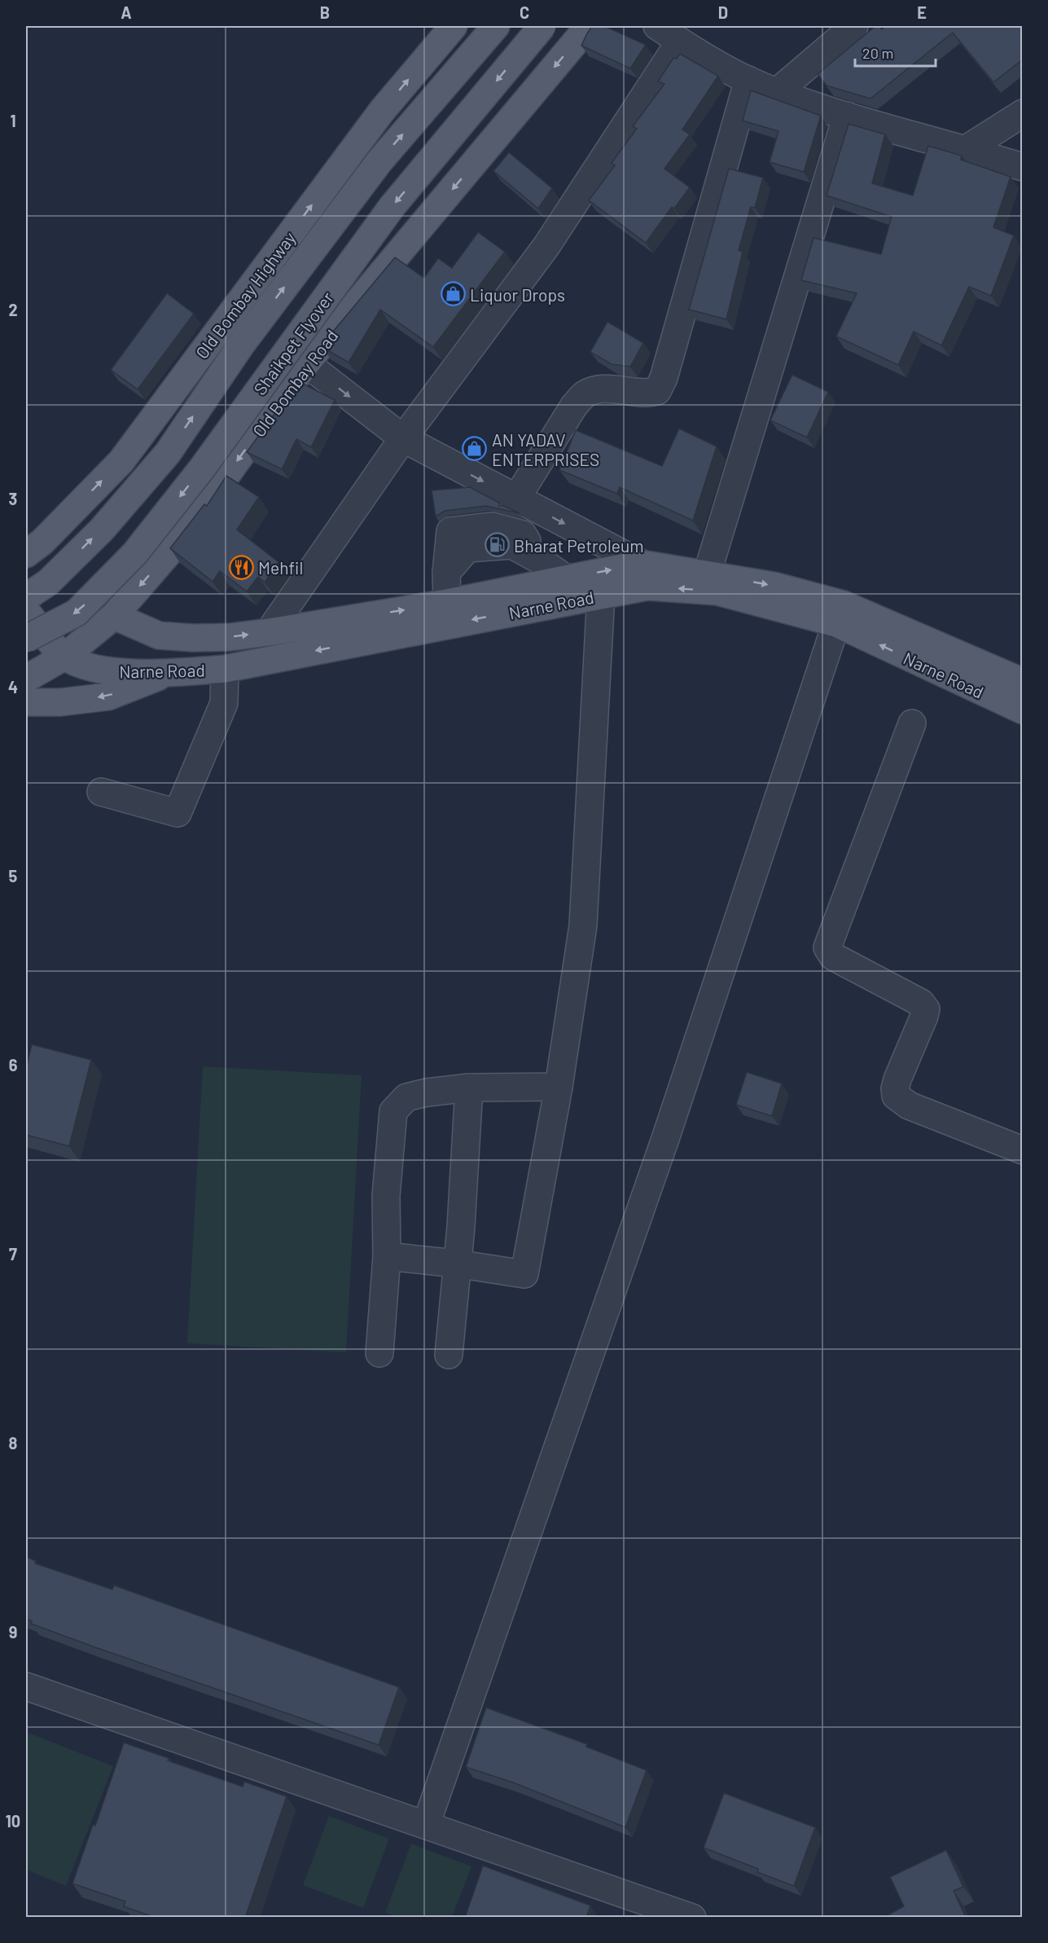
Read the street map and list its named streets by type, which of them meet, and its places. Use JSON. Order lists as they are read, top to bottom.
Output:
{
  "streets": {
    "main road": [
      "Old Bombay Highway",
      "Shaikpet Flyover",
      "Old Bombay Road",
      "Narne Road"
    ]
  },
  "crossings": [
    ["Old Bombay Road", "Narne Road"]
  ],
  "places": {
    "shop": ["Liquor Drops", "AN YADAV ENTERPRISES"],
    "fuel station": ["Bharat Petroleum"],
    "restaurant": ["Mehfil"]
  },
  "scale_bar": "20 m",
  "grid": {
    "columns": [
      "A",
      "B",
      "C",
      "D",
      "E"
    ],
    "rows": [
      "1",
      "2",
      "3",
      "4",
      "5",
      "6",
      "7",
      "8",
      "9",
      "10"
    ]
  }
}
